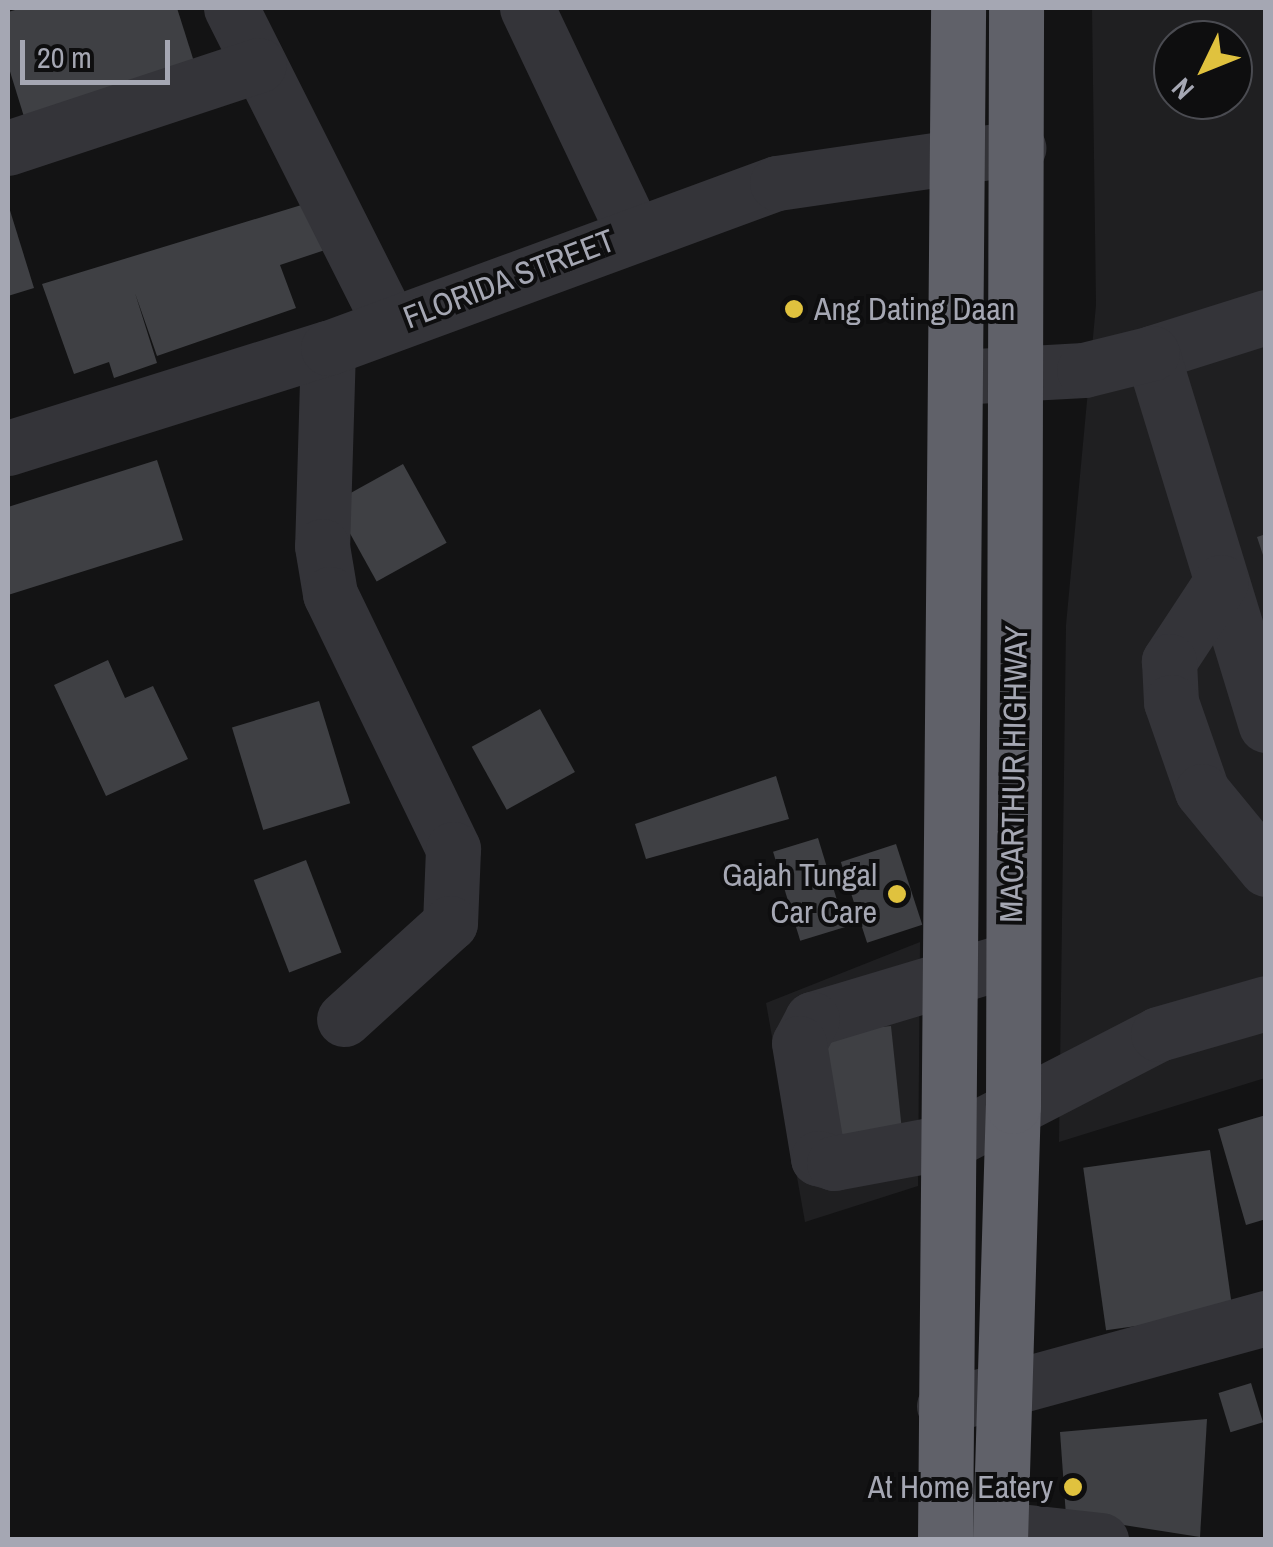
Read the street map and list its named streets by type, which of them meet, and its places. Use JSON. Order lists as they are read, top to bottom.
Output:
{
  "streets": {
    "highway": ["MACARTHUR HIGHWAY"],
    "street": ["FLORIDA STREET"]
  },
  "crossings": [
    ["FLORIDA STREET", "MACARTHUR HIGHWAY"]
  ],
  "places": ["Ang Dating Daan", "Gajah Tungal Car Care", "At Home Eatery"],
  "scale_bar": "20 m",
  "north": "bottom left"
}
